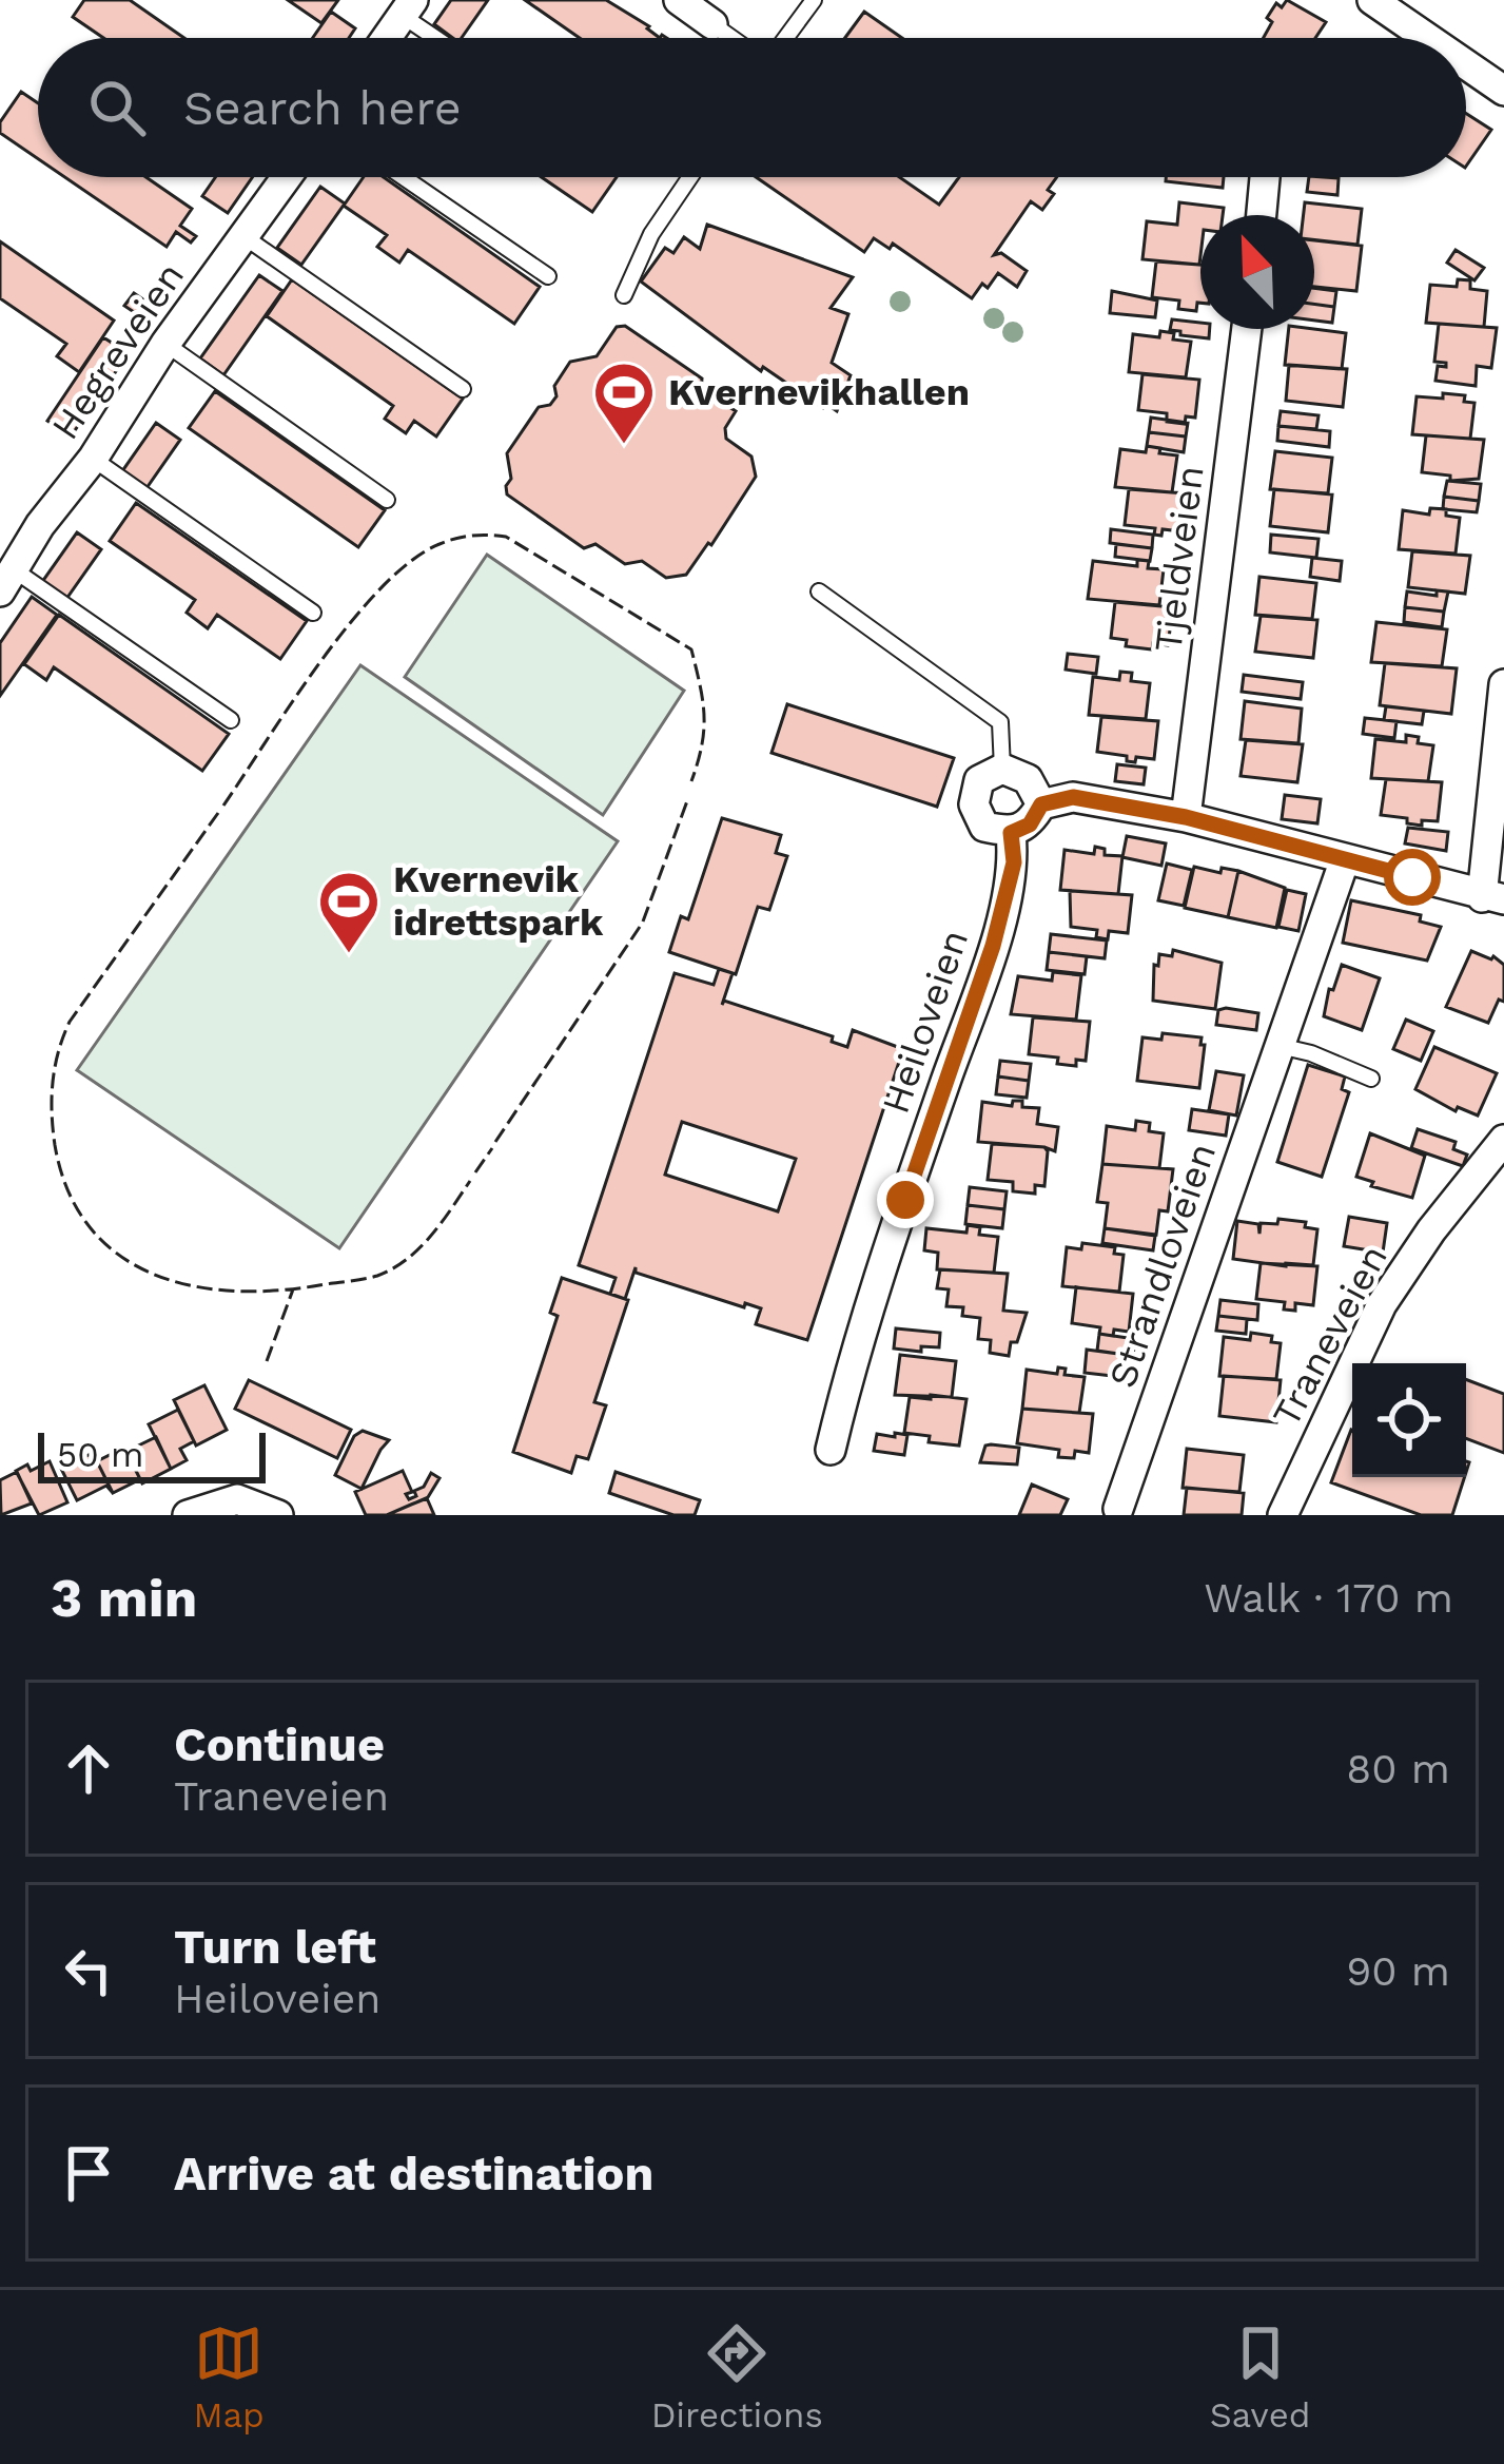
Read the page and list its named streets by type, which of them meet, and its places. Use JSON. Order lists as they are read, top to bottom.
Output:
{
  "streets": {
    "street": [
      "Hegreveien",
      "Tjeldveien",
      "Heiloveien",
      "Strandloveien",
      "Traneveien"
    ]
  },
  "places": {
    "sports": ["Kvernevikhallen", "Kvernevik idrettspark"]
  },
  "scale_bar": "50 m",
  "north": "top left",
  "page": {
    "search": "Search here",
    "scale": "50 m",
    "heading": ["3 min", "Walk · 170 m"],
    "list": [
      ["Continue", "Traneveien", "80 m"],
      ["Turn left", "Heiloveien", "90 m"],
      "Arrive at destination"
    ],
    "nav": ["Map", "Directions", "Saved"]
  }
}
